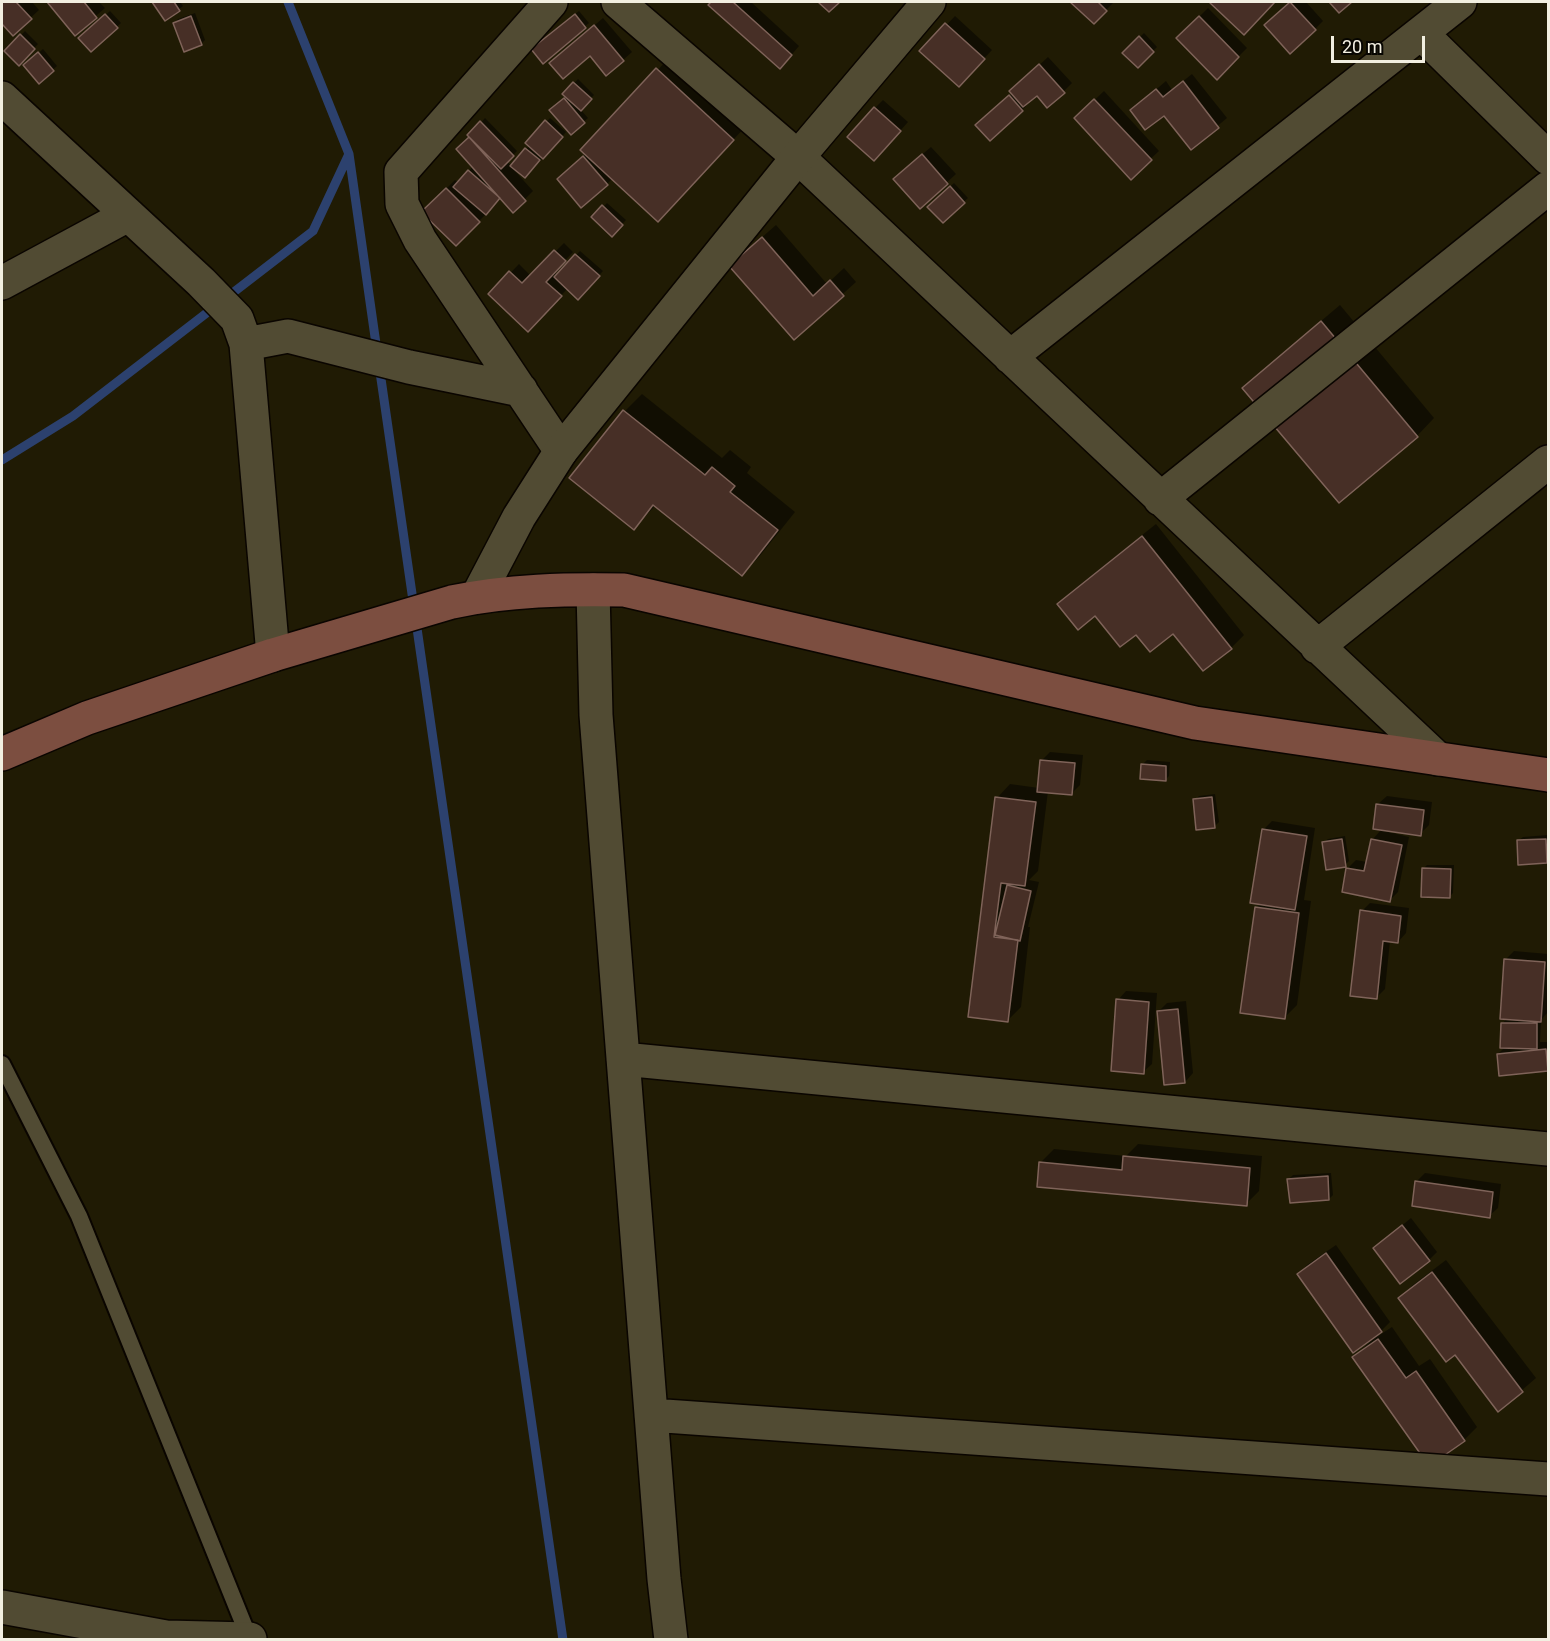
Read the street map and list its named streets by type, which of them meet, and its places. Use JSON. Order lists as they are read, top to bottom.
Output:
{
  "scale_bar": "20 m"
}
